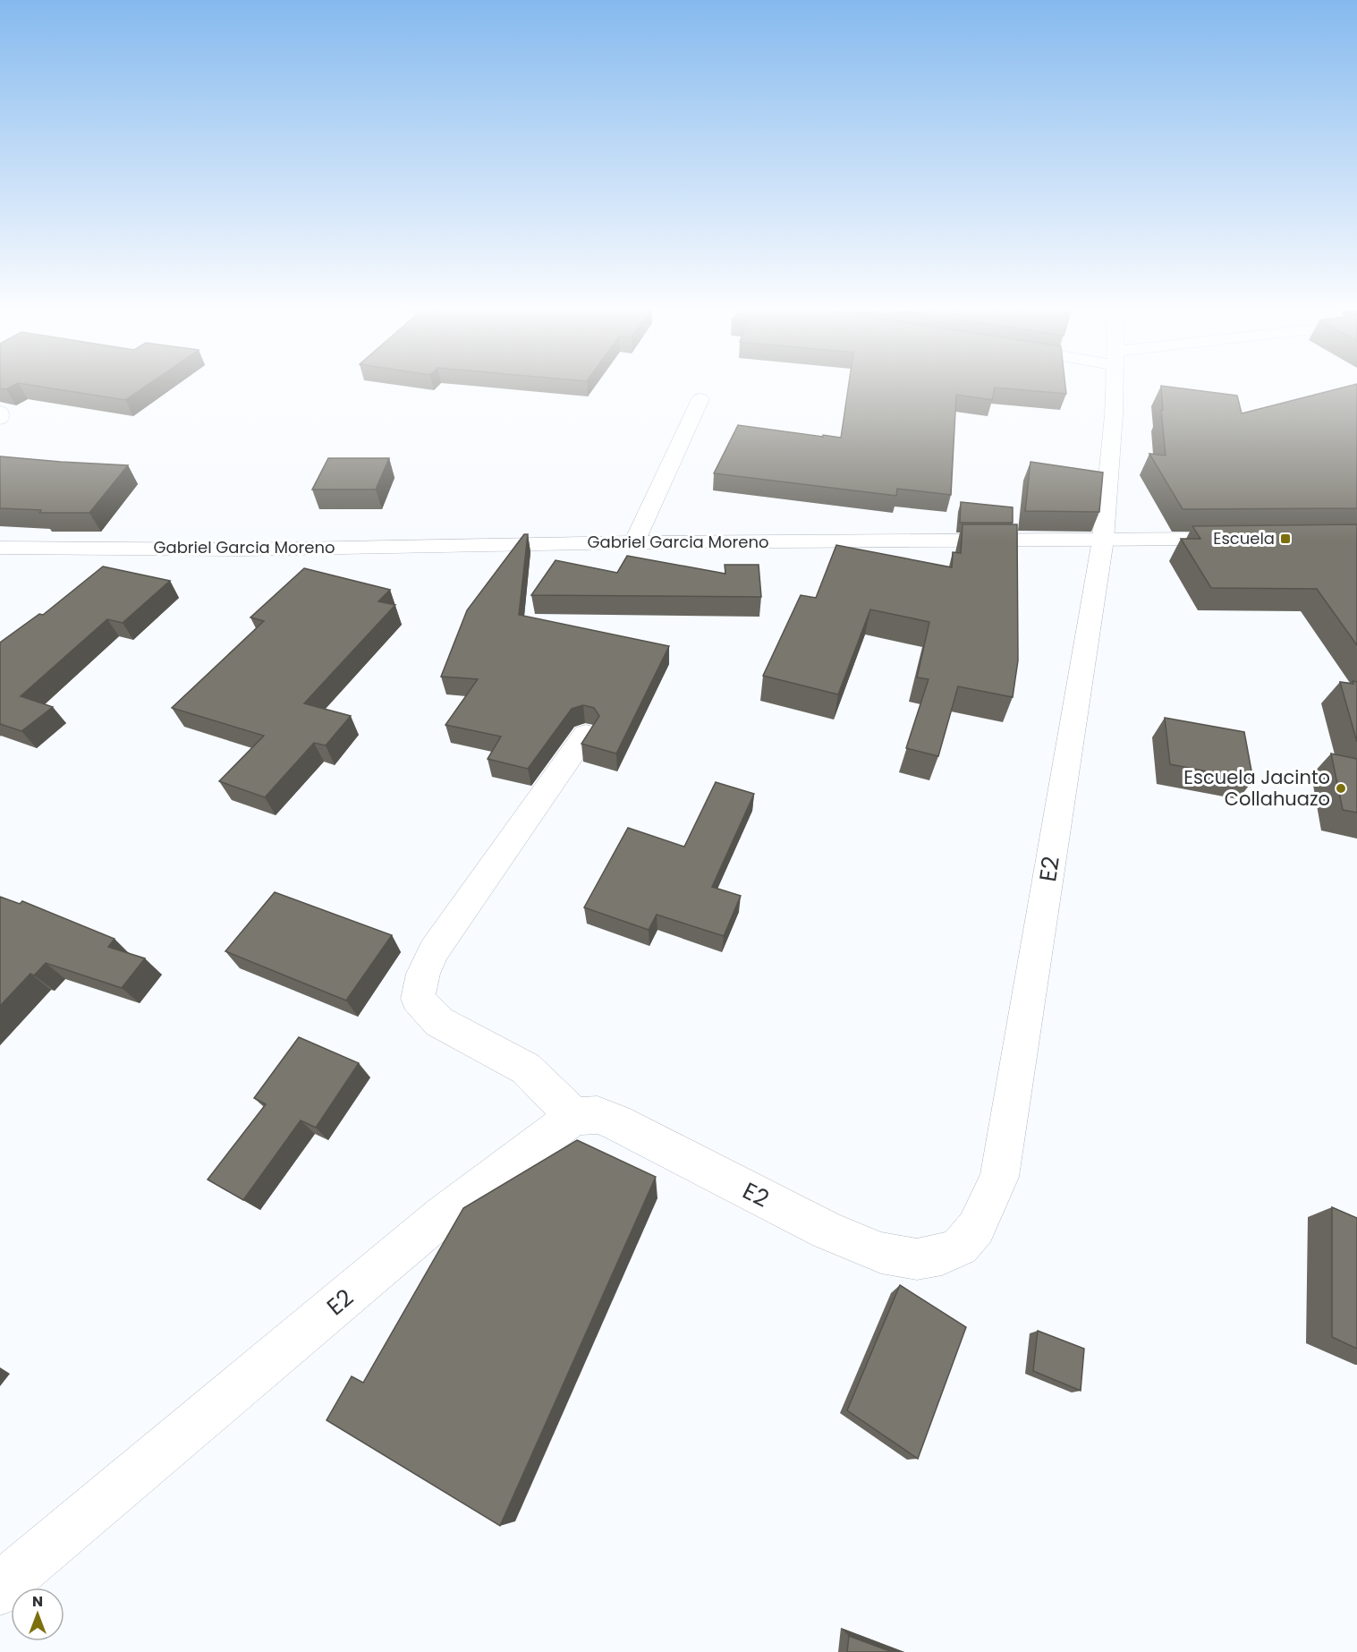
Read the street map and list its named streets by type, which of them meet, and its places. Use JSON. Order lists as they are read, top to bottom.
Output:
{
  "streets": {
    "street": ["Gabriel Garcia Moreno", "E2"]
  },
  "crossings": [
    ["Gabriel Garcia Moreno", "E2"]
  ],
  "places": {
    "transit": ["Escuela"],
    "other": ["Escuela Jacinto Collahuazo"]
  },
  "north": "top"
}
